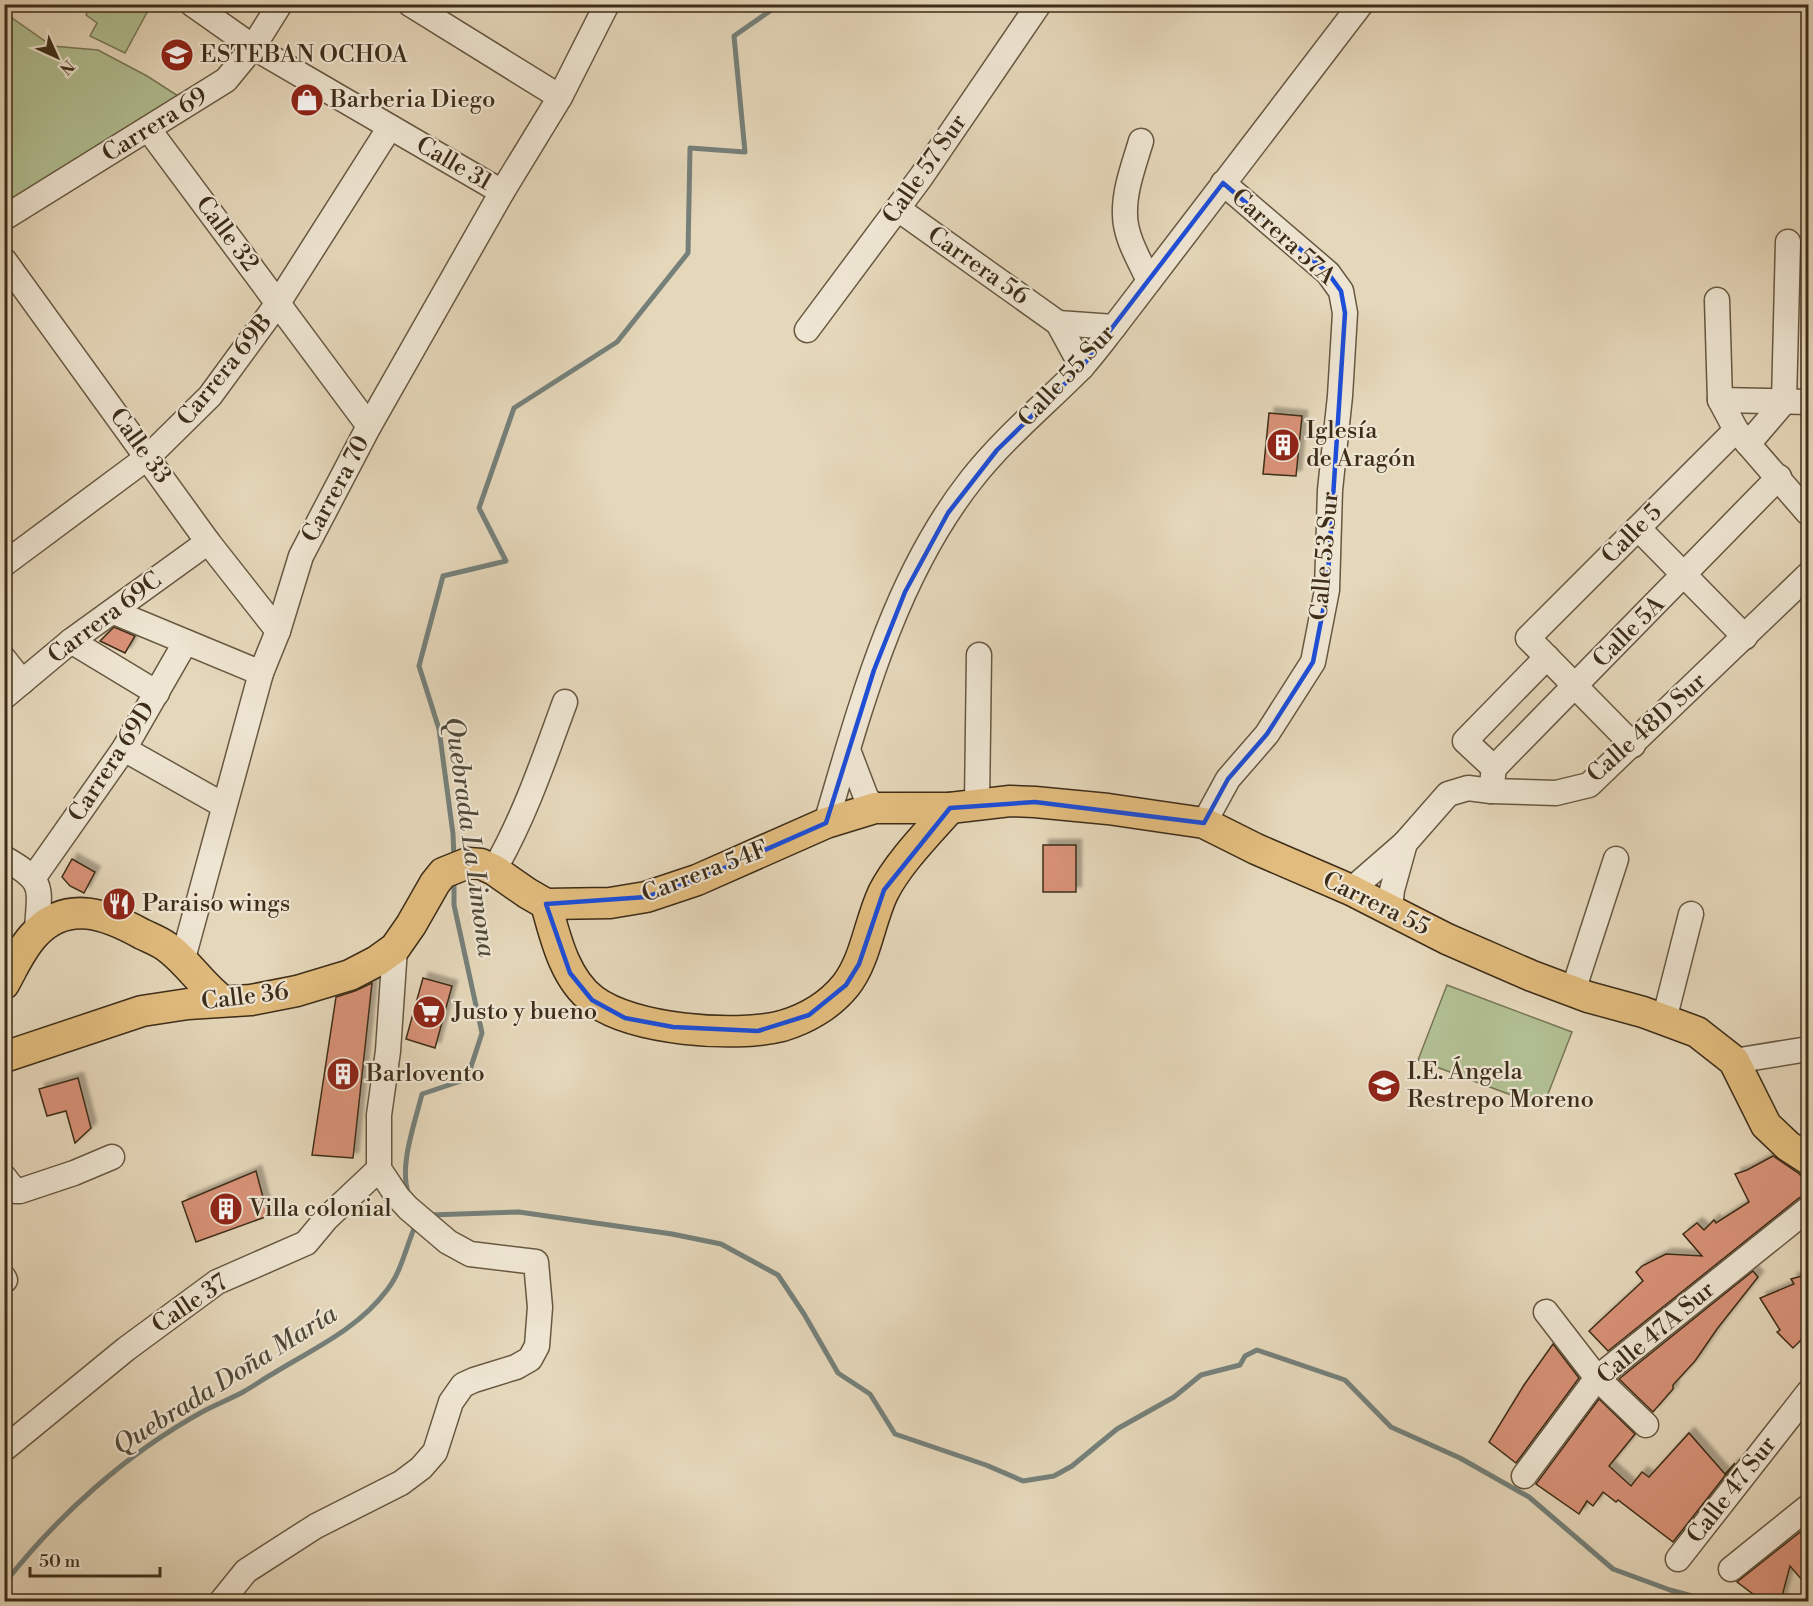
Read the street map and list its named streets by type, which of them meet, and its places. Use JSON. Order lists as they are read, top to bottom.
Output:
{
  "streets": {
    "main road": ["Carrera 54F", "Carrera 55", "Calle 36"],
    "street": [
      "Carrera 69",
      "Calle 31",
      "Calle 57 Sur",
      "Calle 32",
      "Carrera 57A",
      "Carrera 56",
      "Carrera 69B",
      "Calle 55 Sur",
      "Calle 33",
      "Carrera 70",
      "Calle 5",
      "Calle 53 Sur",
      "Carrera 69C",
      "Calle 5A",
      "Calle 48D Sur",
      "Carrera 69D",
      "Calle 37",
      "Calle 47A Sur",
      "Calle 47 Sur"
    ]
  },
  "crossings": [
    ["Carrera 69", "Calle 31"],
    ["Carrera 69", "Calle 32"],
    ["Calle 31", "Carrera 69B"],
    ["Calle 31", "Carrera 70"],
    ["Calle 57 Sur", "Carrera 56"],
    ["Calle 32", "Carrera 69B"],
    ["Calle 32", "Carrera 70"],
    ["Carrera 57A", "Calle 55 Sur"],
    ["Carrera 57A", "Calle 53 Sur"],
    ["Carrera 56", "Calle 55 Sur"],
    ["Carrera 69B", "Calle 33"],
    ["Calle 55 Sur", "Carrera 54F"],
    ["Calle 33", "Carrera 70"],
    ["Calle 33", "Carrera 69C"],
    ["Calle 53 Sur", "Carrera 55"],
    ["Calle 5A", "Calle 48D Sur"],
    ["Carrera 54F", "Carrera 55"]
  ],
  "water": ["Quebrada La Limona", "Quebrada Doña María"],
  "places": {
    "school or university": ["ESTEBAN OCHOA", "I.E. Ángela Restrepo Moreno"],
    "shop": ["Barberia Diego"],
    "building": ["Iglesía de Aragón", "Barlovento", "Villa colonial"],
    "restaurant": ["Paraiso wings"],
    "supermarket": ["Justo y bueno"]
  },
  "scale_bar": "50 m",
  "north": "bottom right"
}
